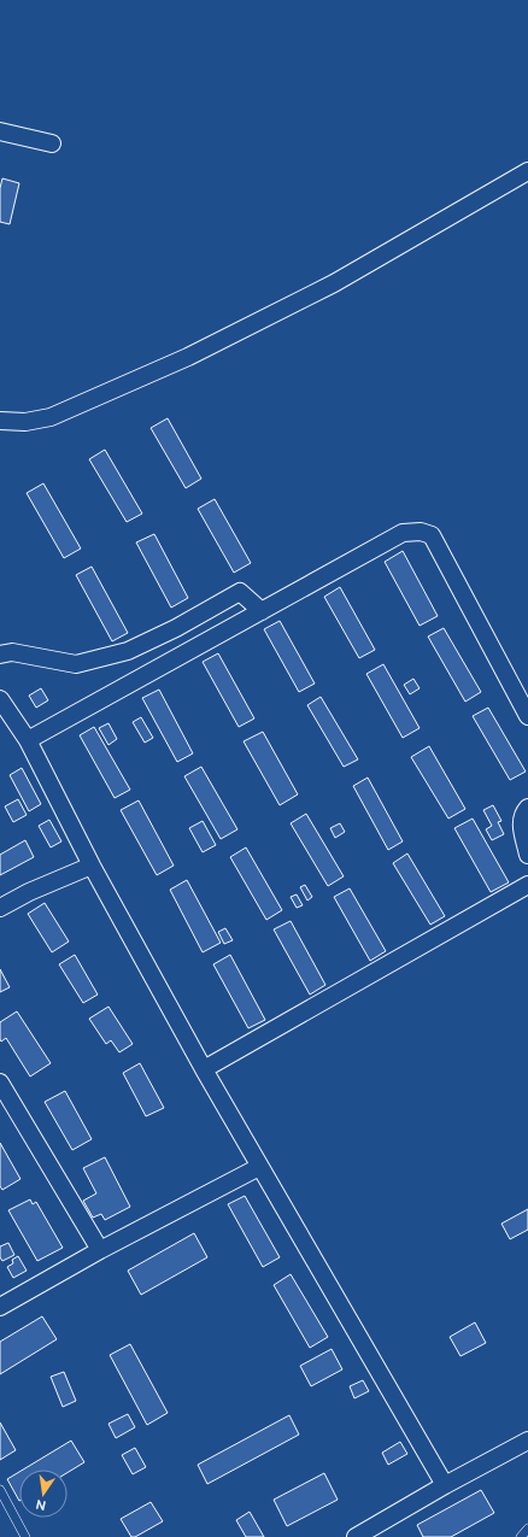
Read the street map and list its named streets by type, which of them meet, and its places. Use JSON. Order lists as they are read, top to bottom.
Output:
{
  "north": "bottom"
}
